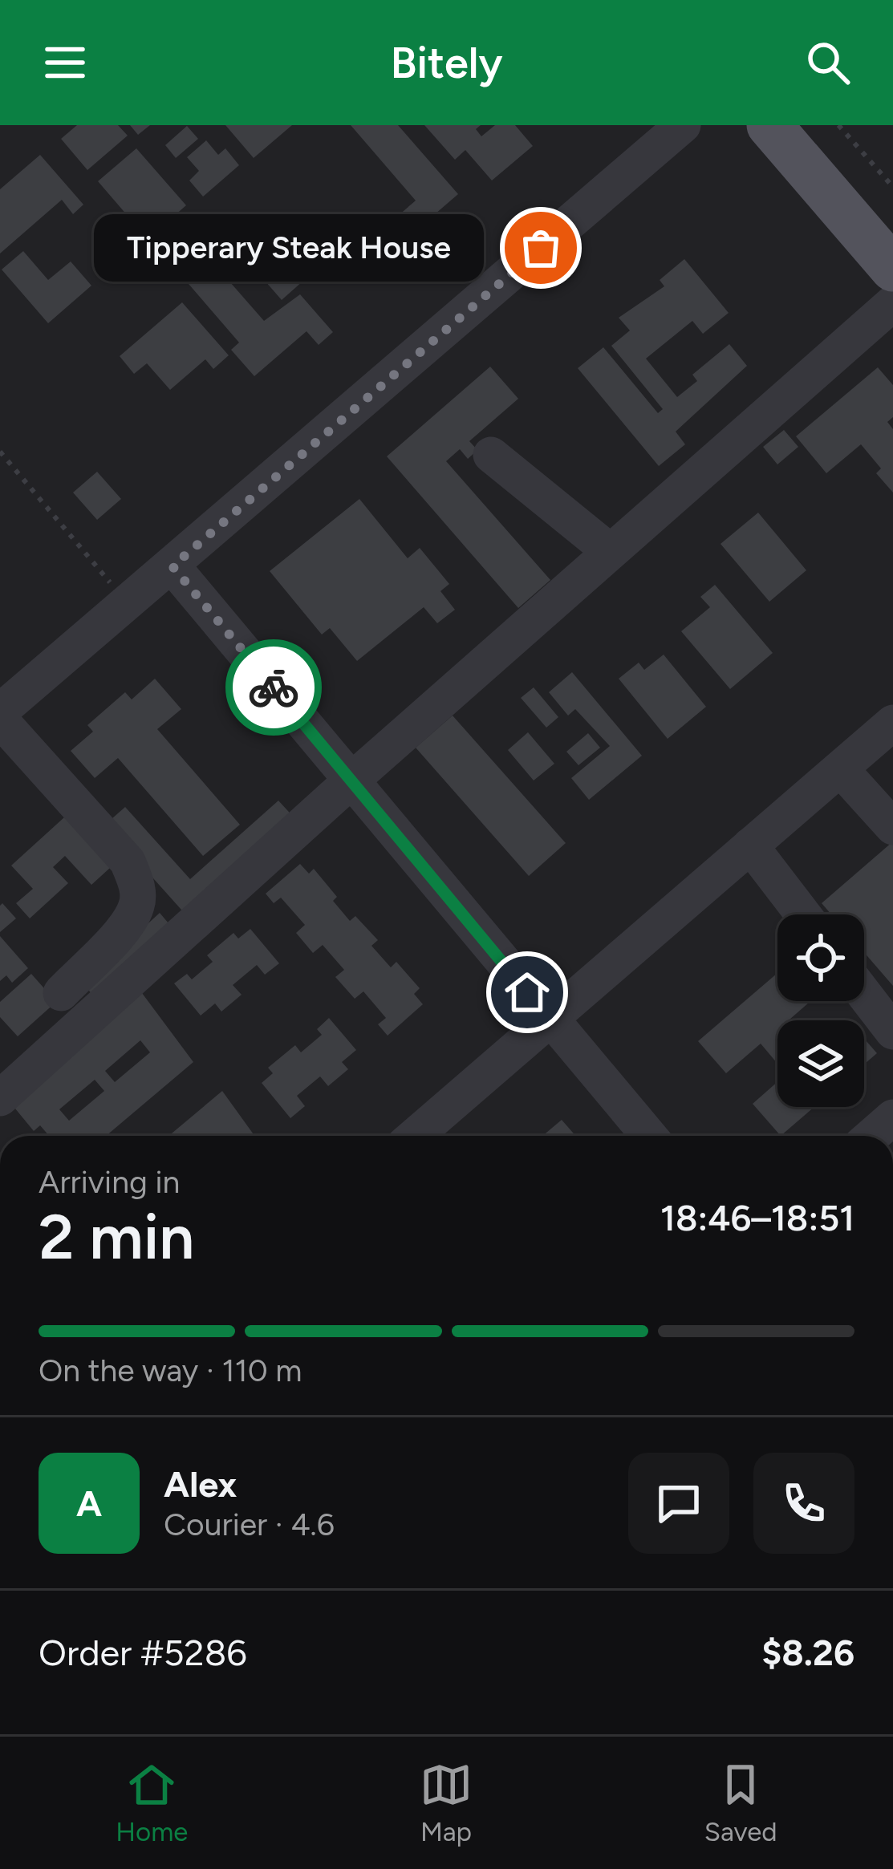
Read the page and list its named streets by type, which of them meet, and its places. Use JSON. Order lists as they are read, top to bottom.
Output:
{
  "places": ["Tipperary Steak House"],
  "page": {
    "header": "Bitely",
    "bubble": "Tipperary Steak House",
    "heading": ["2 min", "Arriving in", "18:46–18:51"],
    "panel": [
      "Alex",
      "Courier · 4.6",
      "Order #5286",
      "$8.26"
    ],
    "bar": "On the way · 110 m",
    "round": "A",
    "tabs": ["Home", "Map", "Saved"]
  }
}
